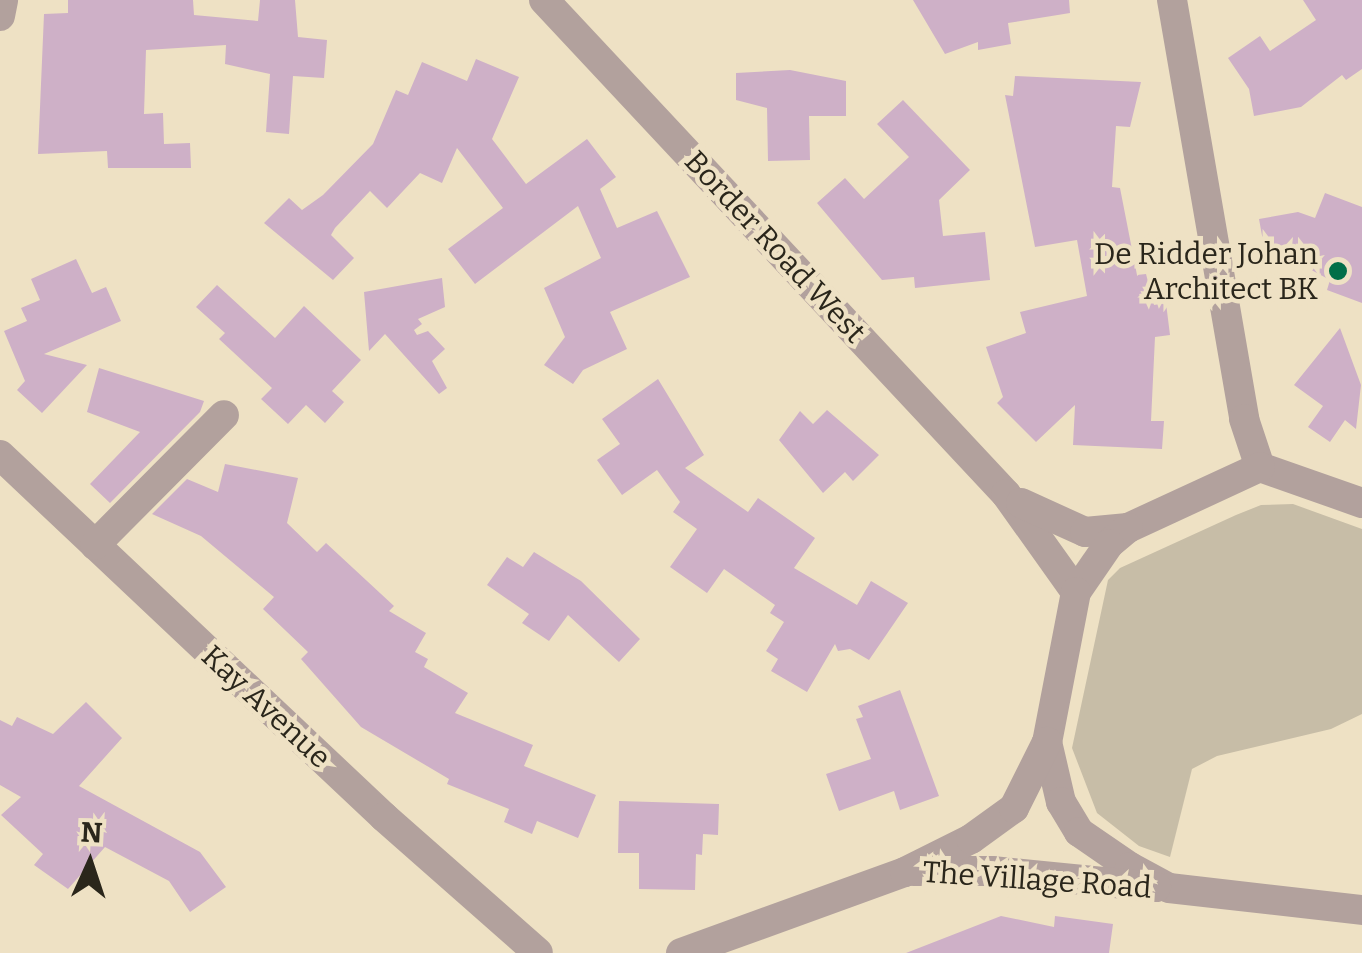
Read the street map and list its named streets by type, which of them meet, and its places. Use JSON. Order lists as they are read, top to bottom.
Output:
{
  "streets": {
    "street": ["Border Road West", "Kay Avenue", "The Village Road"]
  },
  "places": ["De Ridder Johan Architect BK"],
  "north": "top"
}
